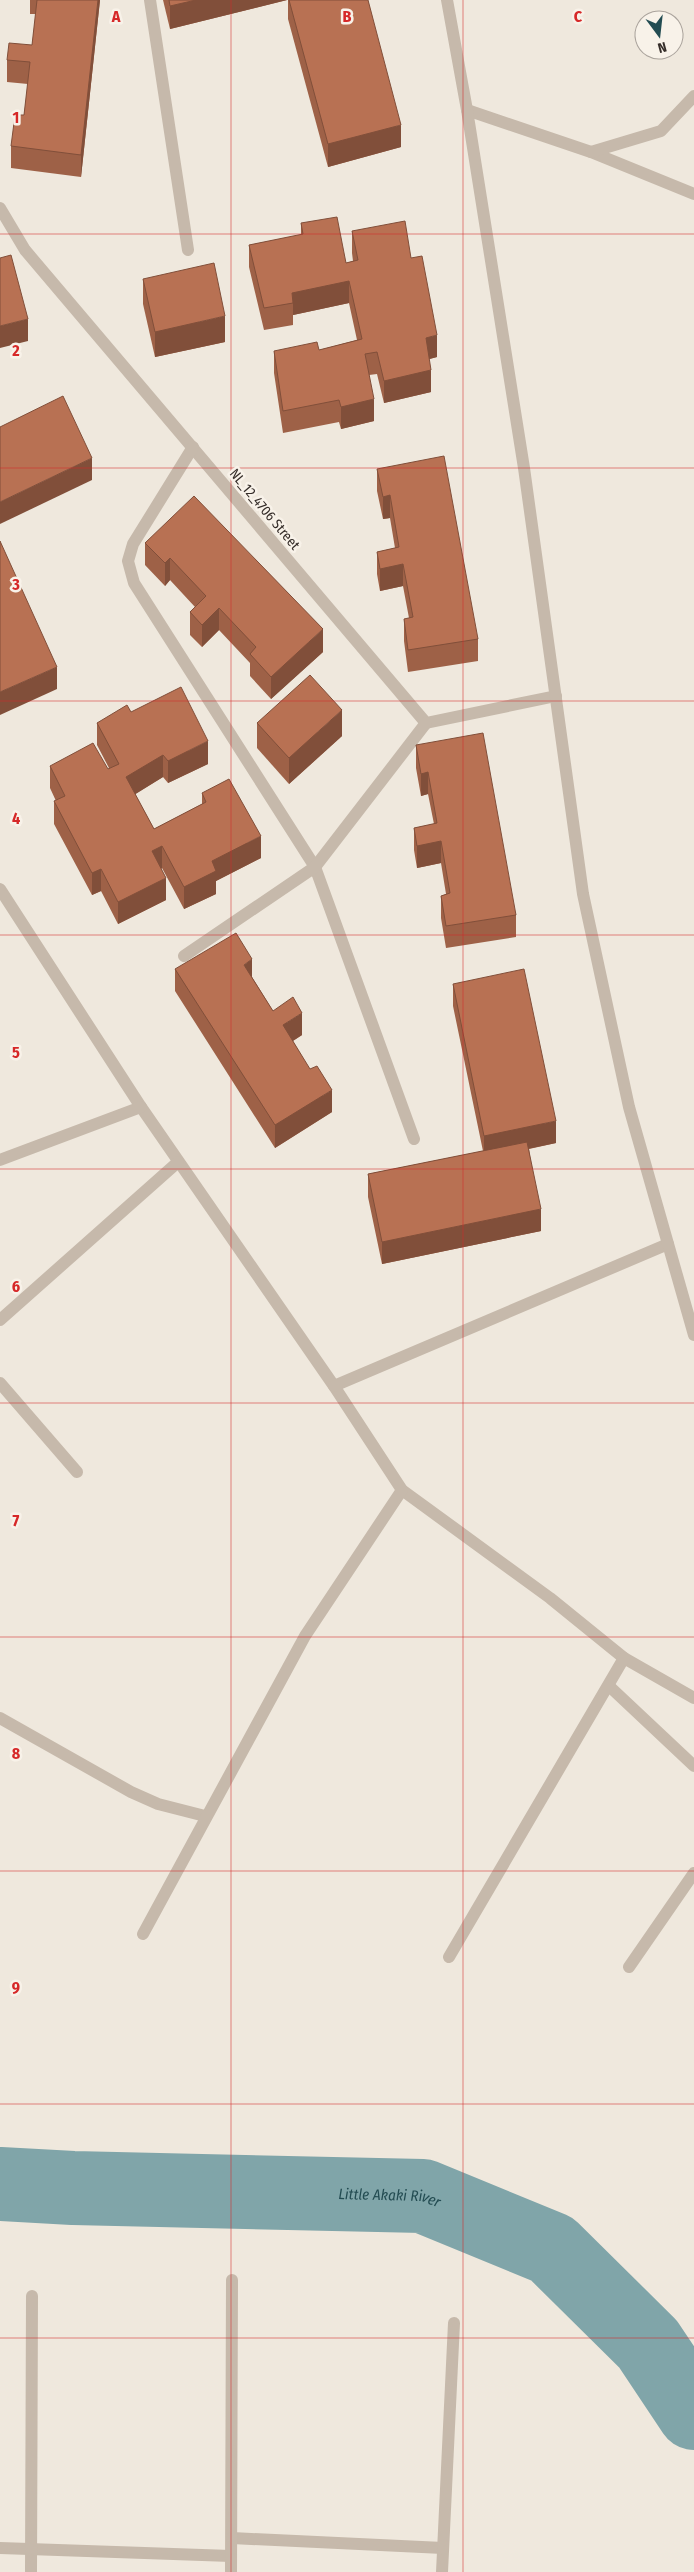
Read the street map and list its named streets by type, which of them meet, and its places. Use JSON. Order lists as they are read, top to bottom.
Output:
{
  "streets": {
    "street": ["NL_12_4706 Street"]
  },
  "water": ["Little Akaki River"],
  "north": "bottom",
  "grid": {
    "columns": ["A", "B", "C"],
    "rows": [
      "1",
      "2",
      "3",
      "4",
      "5",
      "6",
      "7",
      "8",
      "9"
    ]
  }
}
